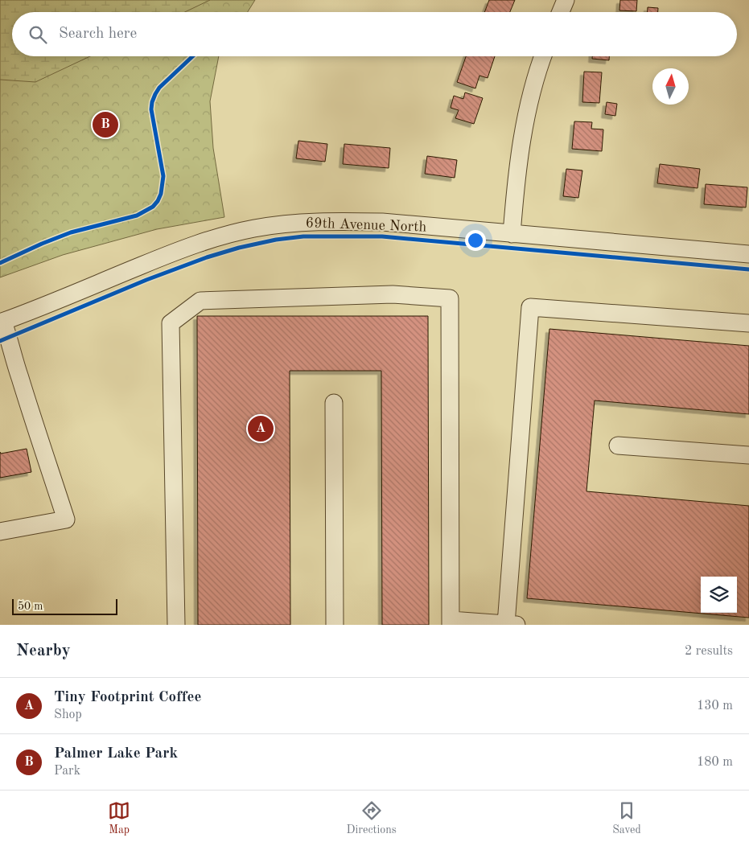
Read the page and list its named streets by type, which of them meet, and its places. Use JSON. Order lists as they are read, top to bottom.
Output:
{
  "streets": {
    "street": ["69th Avenue North"]
  },
  "scale_bar": "50 m",
  "north": "top",
  "page": {
    "search": "Search here",
    "pins": ["B", "A"],
    "scale": "50 m",
    "heading": ["Nearby", "2 results"],
    "list": [
      {
        "mark": "A",
        "name": "Tiny Footprint Coffee",
        "note": "Shop",
        "value": "130 m"
      },
      {
        "mark": "B",
        "name": "Palmer Lake Park",
        "note": "Park",
        "value": "180 m"
      }
    ],
    "nav": ["Map", "Directions", "Saved"]
  }
}
